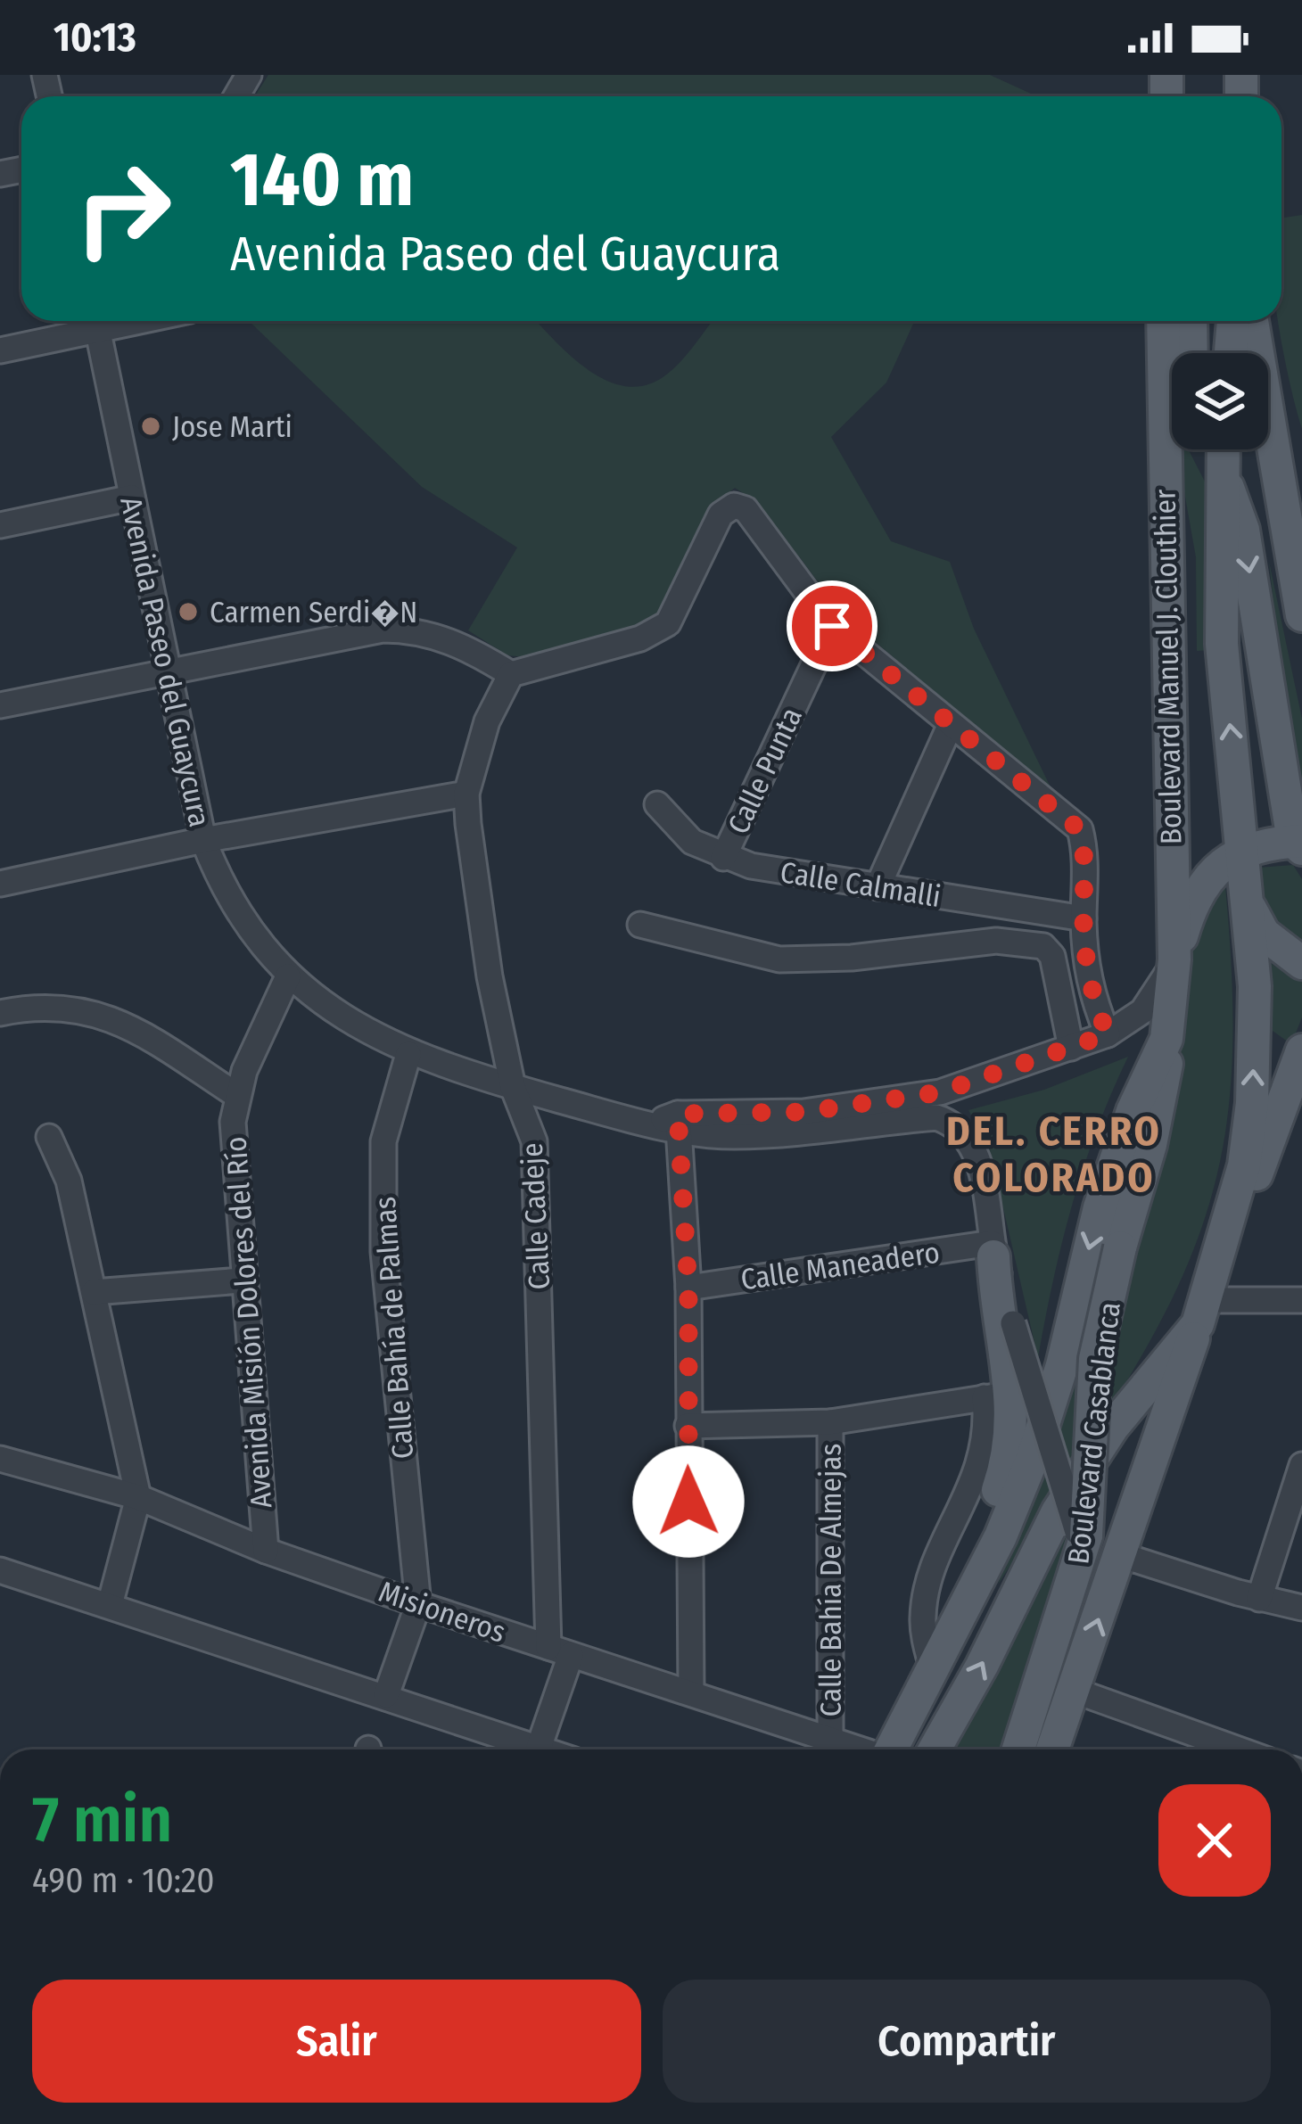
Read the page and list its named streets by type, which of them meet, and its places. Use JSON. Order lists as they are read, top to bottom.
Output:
{
  "streets": {
    "main road": ["Boulevard Manuel J. Clouthier", "Boulevard Casablanca"],
    "street": [
      "Avenida Paseo del Guaycura",
      "Calle Punta",
      "Calle Calmalli",
      "Calle Cadeje",
      "Calle Maneadero",
      "Avenida Misión Dolores del Río",
      "Calle Bahía de Palmas",
      "Calle Bahía De Almejas",
      "Misioneros"
    ]
  },
  "crossings": [
    ["Avenida Paseo del Guaycura", "Boulevard Manuel J. Clouthier"],
    ["Avenida Paseo del Guaycura", "Calle Cadeje"],
    ["Avenida Paseo del Guaycura", "Calle Maneadero"],
    ["Avenida Paseo del Guaycura", "Avenida Misión Dolores del Río"],
    ["Avenida Paseo del Guaycura", "Calle Bahía de Palmas"],
    ["Avenida Paseo del Guaycura", "Boulevard Casablanca"],
    ["Boulevard Manuel J. Clouthier", "Boulevard Casablanca"],
    ["Calle Punta", "Calle Calmalli"],
    ["Calle Cadeje", "Misioneros"],
    ["Avenida Misión Dolores del Río", "Misioneros"],
    ["Calle Bahía de Palmas", "Misioneros"],
    ["Calle Bahía De Almejas", "Misioneros"]
  ],
  "districts": ["DEL. CERRO COLORADO"],
  "places": ["Jose Marti", "Carmen Serdi�N"],
  "page": {
    "status": "10:13",
    "turn": ["140 m", "Avenida Paseo del Guaycura"],
    "heading": ["7 min", "490 m · 10:20"],
    "buttons": ["Salir", "Compartir"]
  }
}
